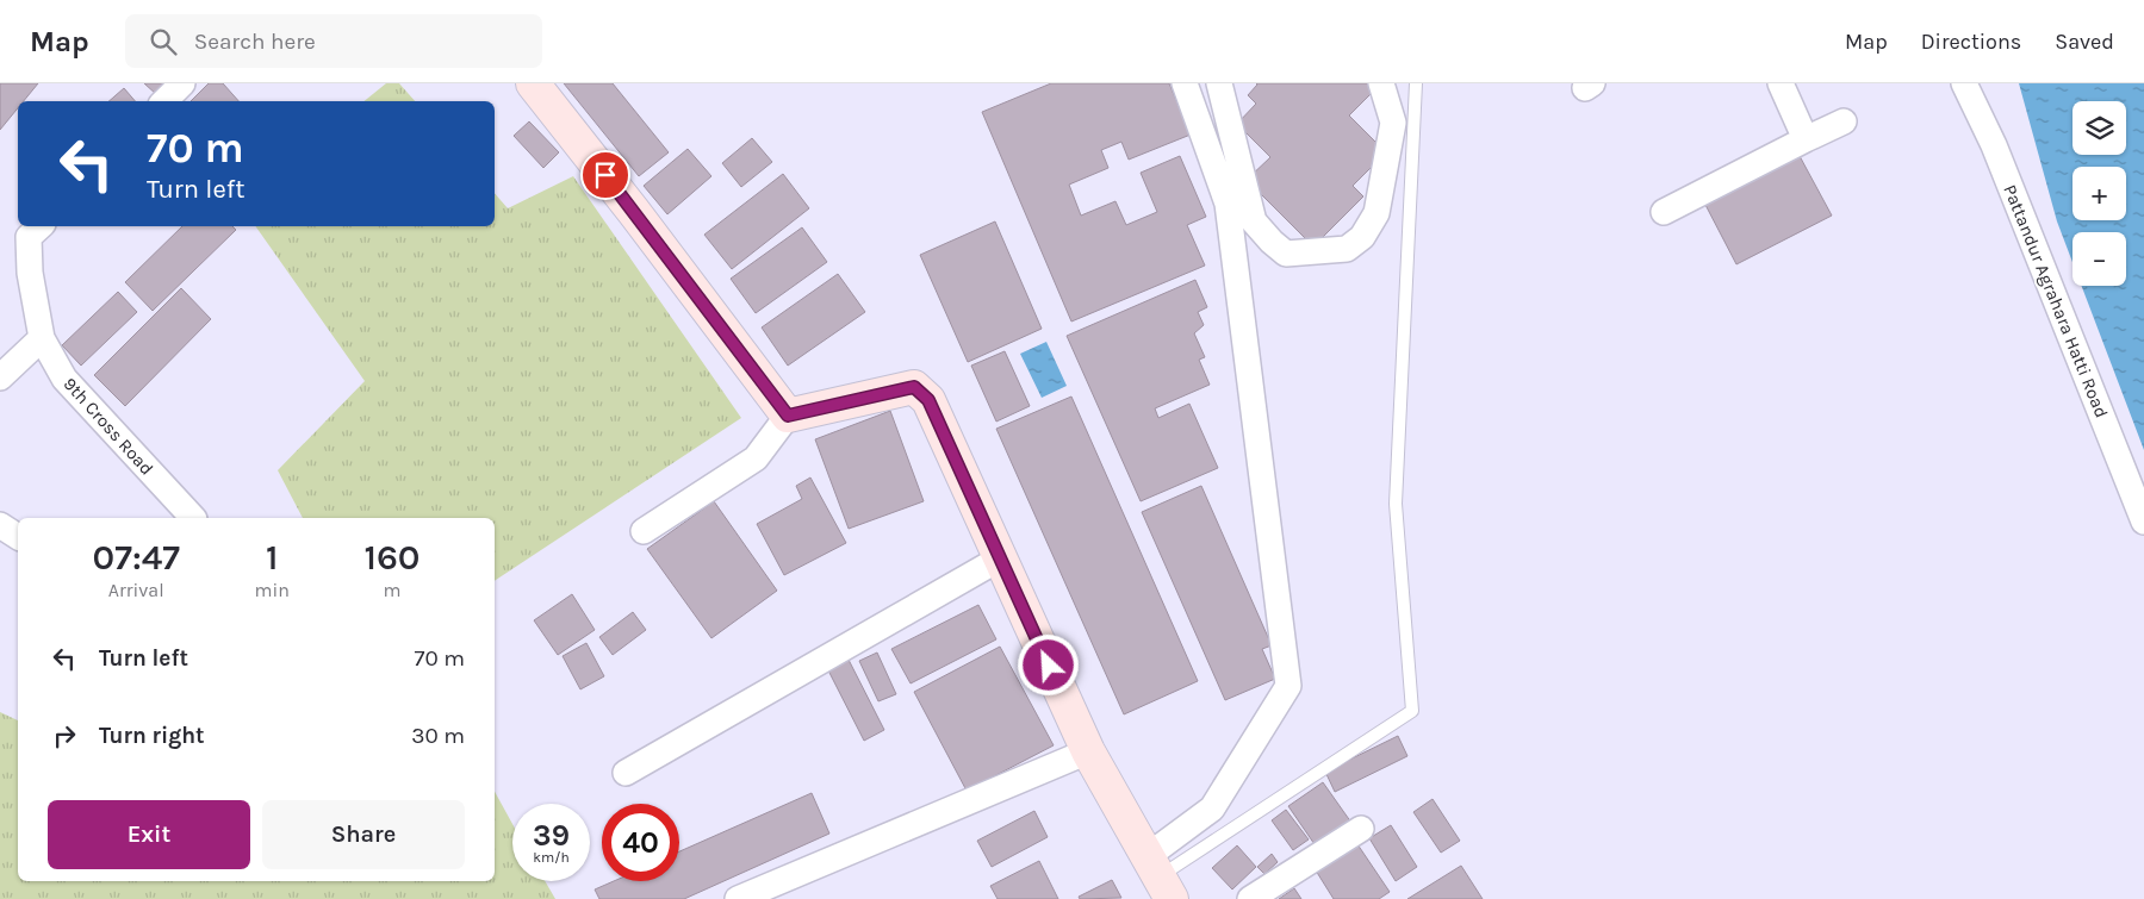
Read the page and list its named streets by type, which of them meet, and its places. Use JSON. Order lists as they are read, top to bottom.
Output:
{
  "streets": {
    "street": ["Pattandur Agrahara Hatti Road", "9th Cross Road"]
  },
  "page": {
    "header": "Map",
    "search": "Search here",
    "nav": ["Map", "Directions", "Saved"],
    "map_buttons": ["+", "−"],
    "turn": ["70 m", "Turn left"],
    "eta": [
      "07:47",
      "Arrival",
      "1",
      "min",
      "160",
      "m"
    ],
    "list": [
      {
        "name": "Turn left",
        "value": "70 m"
      },
      {
        "name": "Turn right",
        "value": "30 m"
      }
    ],
    "buttons": ["Exit", "Share"],
    "speed": "39 km/h",
    "limit": "40"
  }
}
